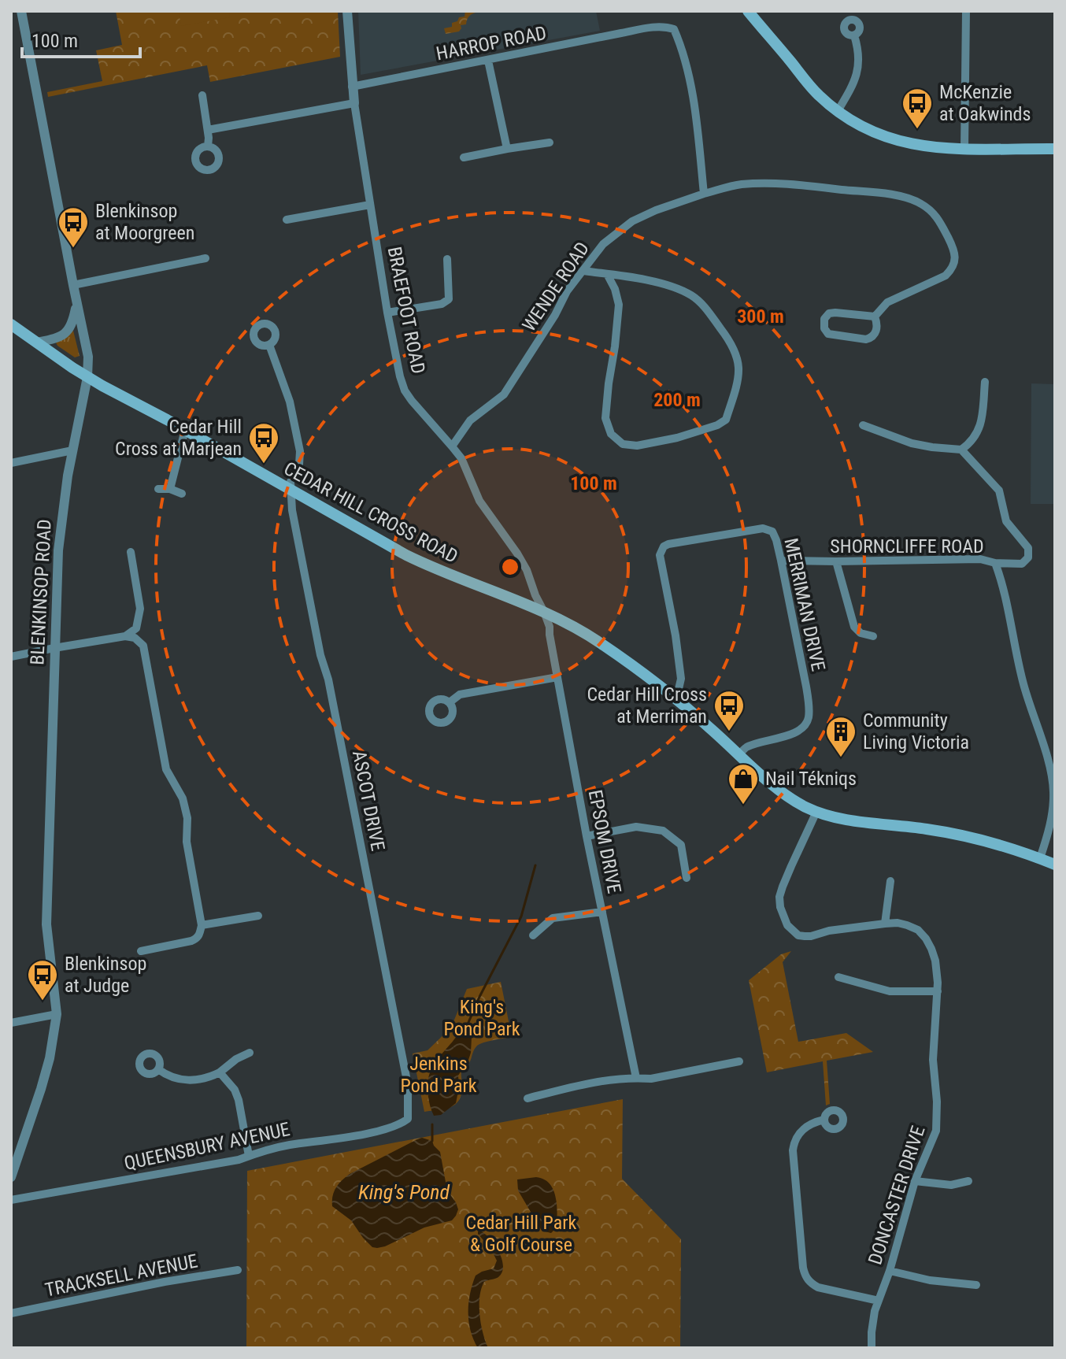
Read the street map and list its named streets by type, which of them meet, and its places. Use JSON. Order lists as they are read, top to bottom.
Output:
{
  "streets": {
    "main road": ["CEDAR HILL CROSS ROAD"],
    "street": [
      "HARROP ROAD",
      "WENDE ROAD",
      "BRAEFOOT ROAD",
      "SHORNCLIFFE ROAD",
      "BLENKINSOP ROAD",
      "MERRIMAN DRIVE",
      "ASCOT DRIVE",
      "EPSOM DRIVE",
      "QUEENSBURY AVENUE",
      "DONCASTER DRIVE",
      "TRACKSELL AVENUE"
    ]
  },
  "crossings": [
    ["HARROP ROAD", "WENDE ROAD"],
    ["HARROP ROAD", "BRAEFOOT ROAD"],
    ["WENDE ROAD", "BRAEFOOT ROAD"],
    ["BRAEFOOT ROAD", "CEDAR HILL CROSS ROAD"],
    ["BRAEFOOT ROAD", "EPSOM DRIVE"],
    ["CEDAR HILL CROSS ROAD", "BLENKINSOP ROAD"],
    ["CEDAR HILL CROSS ROAD", "MERRIMAN DRIVE"],
    ["CEDAR HILL CROSS ROAD", "ASCOT DRIVE"],
    ["CEDAR HILL CROSS ROAD", "EPSOM DRIVE"],
    ["SHORNCLIFFE ROAD", "MERRIMAN DRIVE"],
    ["ASCOT DRIVE", "QUEENSBURY AVENUE"]
  ],
  "water": ["King's Pond"],
  "parks": ["King's Pond Park", "Jenkins Pond Park", "Cedar Hill Park & Golf Course"],
  "places": {
    "bus stop": [
      "McKenzie at Oakwinds",
      "Blenkinsop at Moorgreen",
      "Cedar Hill Cross at Marjean",
      "Cedar Hill Cross at Merriman",
      "Blenkinsop at Judge"
    ],
    "building": ["Community Living Victoria"],
    "shop": ["Nail Tékniqs"]
  },
  "scale_bar": "100 m",
  "rings": ["300 m", "200 m", "100 m"]
}
